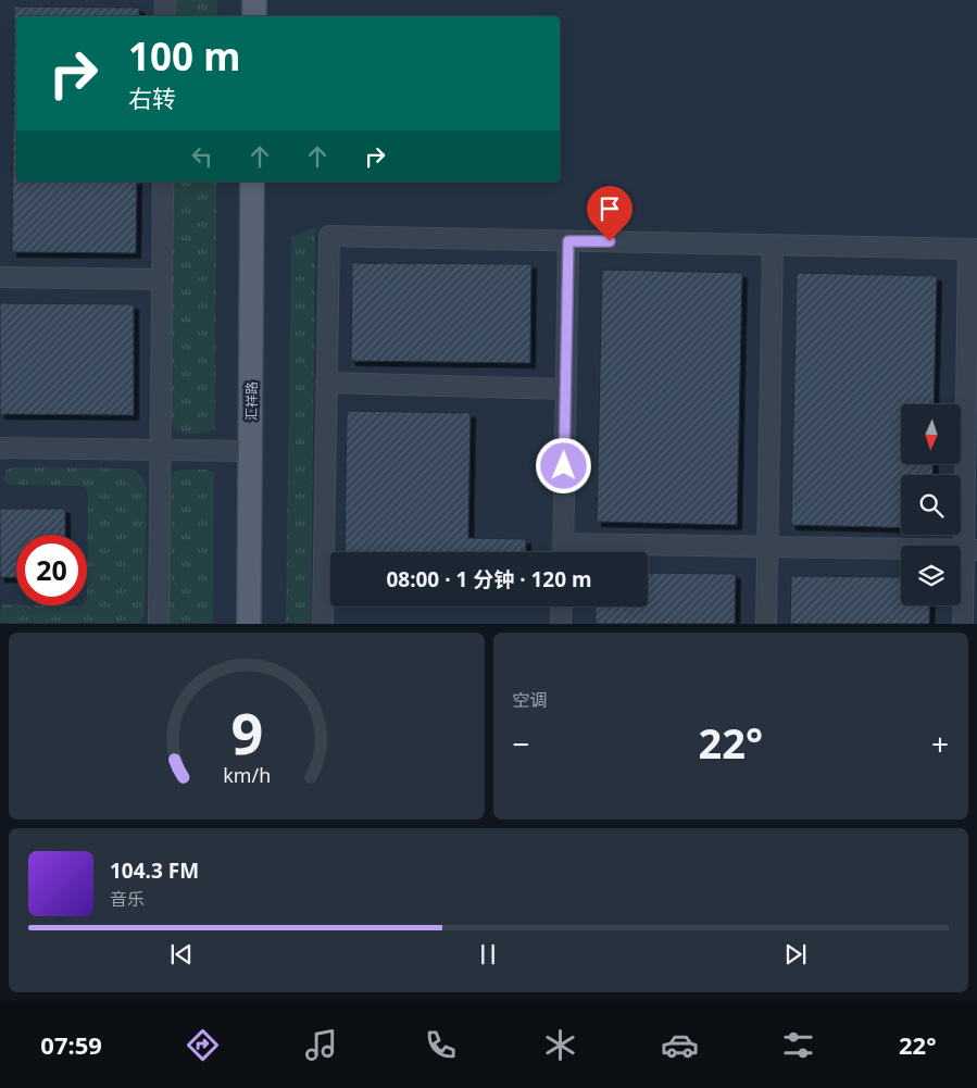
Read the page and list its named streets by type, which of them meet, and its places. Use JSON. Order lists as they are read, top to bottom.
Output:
{
  "streets": {
    "main road": ["汇祥路"]
  },
  "north": "bottom",
  "page": {
    "turn": ["100 m", "右转"],
    "limit": "20",
    "trip": "08:00 · 1 分钟 · 120 m",
    "tile": "空调",
    "heat": ["−", "22°", "+"],
    "song": ["104.3 FM", "音乐"],
    "tabs": ["07:59", "22°"],
    "gauge": ["9", "km/h"]
  }
}
